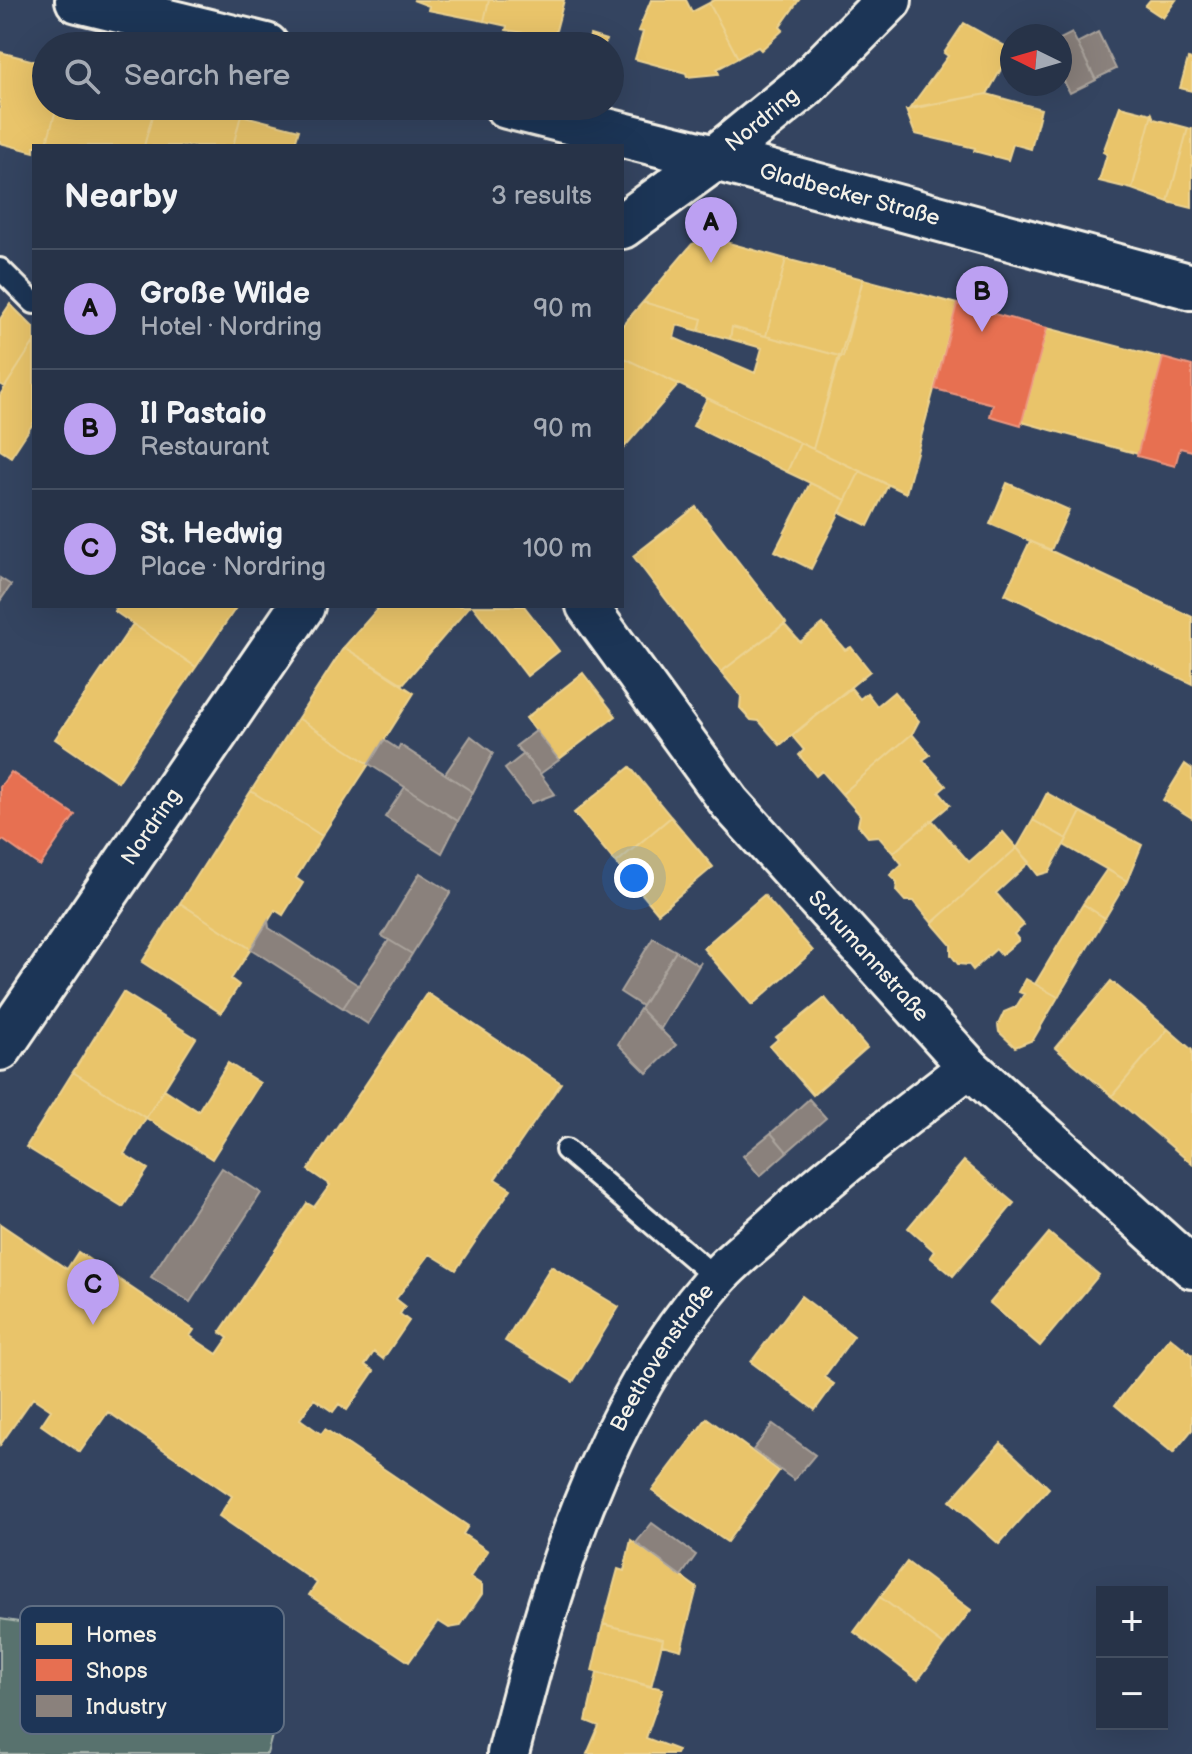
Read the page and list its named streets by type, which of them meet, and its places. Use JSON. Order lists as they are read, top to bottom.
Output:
{
  "streets": {
    "main road": ["Nordring", "Gladbecker Straße"],
    "street": ["Schumannstraße", "Beethovenstraße"]
  },
  "crossings": [
    ["Nordring", "Gladbecker Straße"],
    ["Schumannstraße", "Beethovenstraße"]
  ],
  "legend": ["Homes", "Shops", "Industry"],
  "north": "left",
  "page": {
    "search": "Search here",
    "heading": ["Nearby", "3 results"],
    "pins": ["A", "B", "C"],
    "list": [
      {
        "mark": "A",
        "name": "Große Wilde",
        "note": "Hotel · Nordring",
        "value": "90 m"
      },
      {
        "mark": "B",
        "name": "Il Pastaio",
        "note": "Restaurant",
        "value": "90 m"
      },
      {
        "mark": "C",
        "name": "St. Hedwig",
        "note": "Place · Nordring",
        "value": "100 m"
      }
    ],
    "map_buttons": ["+", "−"]
  }
}
